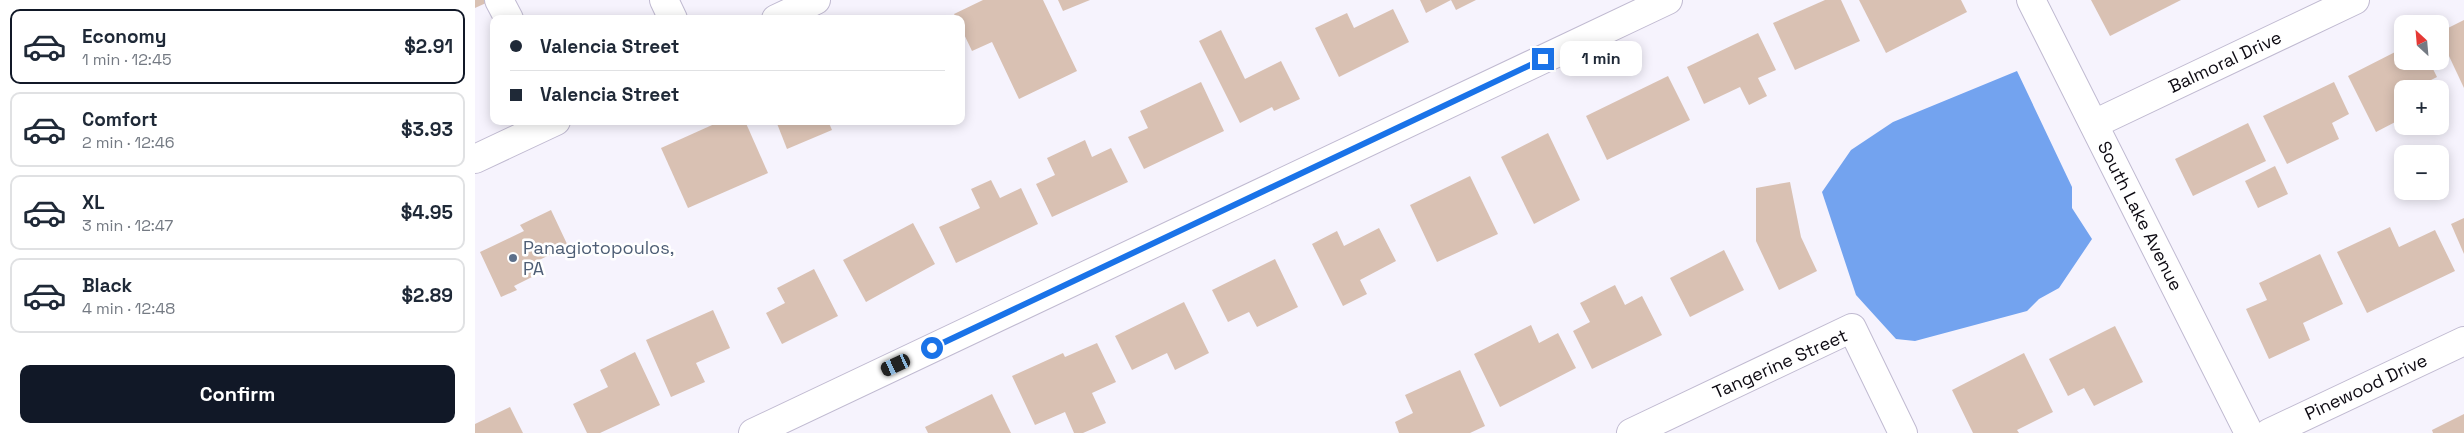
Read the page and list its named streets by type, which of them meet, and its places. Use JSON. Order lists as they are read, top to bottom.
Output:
{
  "streets": {
    "street": [
      "Balmoral Drive",
      "South Lake Avenue",
      "Tangerine Street",
      "Pinewood Drive"
    ]
  },
  "crossings": [
    ["Balmoral Drive", "South Lake Avenue"]
  ],
  "places": ["Panagiotopoulos, PA"],
  "north": "top left",
  "page": {
    "list": [
      {
        "name": "Economy",
        "note": "1 min · 12:45",
        "value": "$2.91"
      },
      {
        "name": "Comfort",
        "note": "2 min · 12:46",
        "value": "$3.93"
      },
      {
        "name": "XL",
        "note": "3 min · 12:47",
        "value": "$4.95"
      },
      {
        "name": "Black",
        "note": "4 min · 12:48",
        "value": "$2.89"
      }
    ],
    "map_buttons": ["+", "−"],
    "banner": ["Valencia Street", "Valencia Street"],
    "bubble": "1 min",
    "buttons": "Confirm"
  }
}
